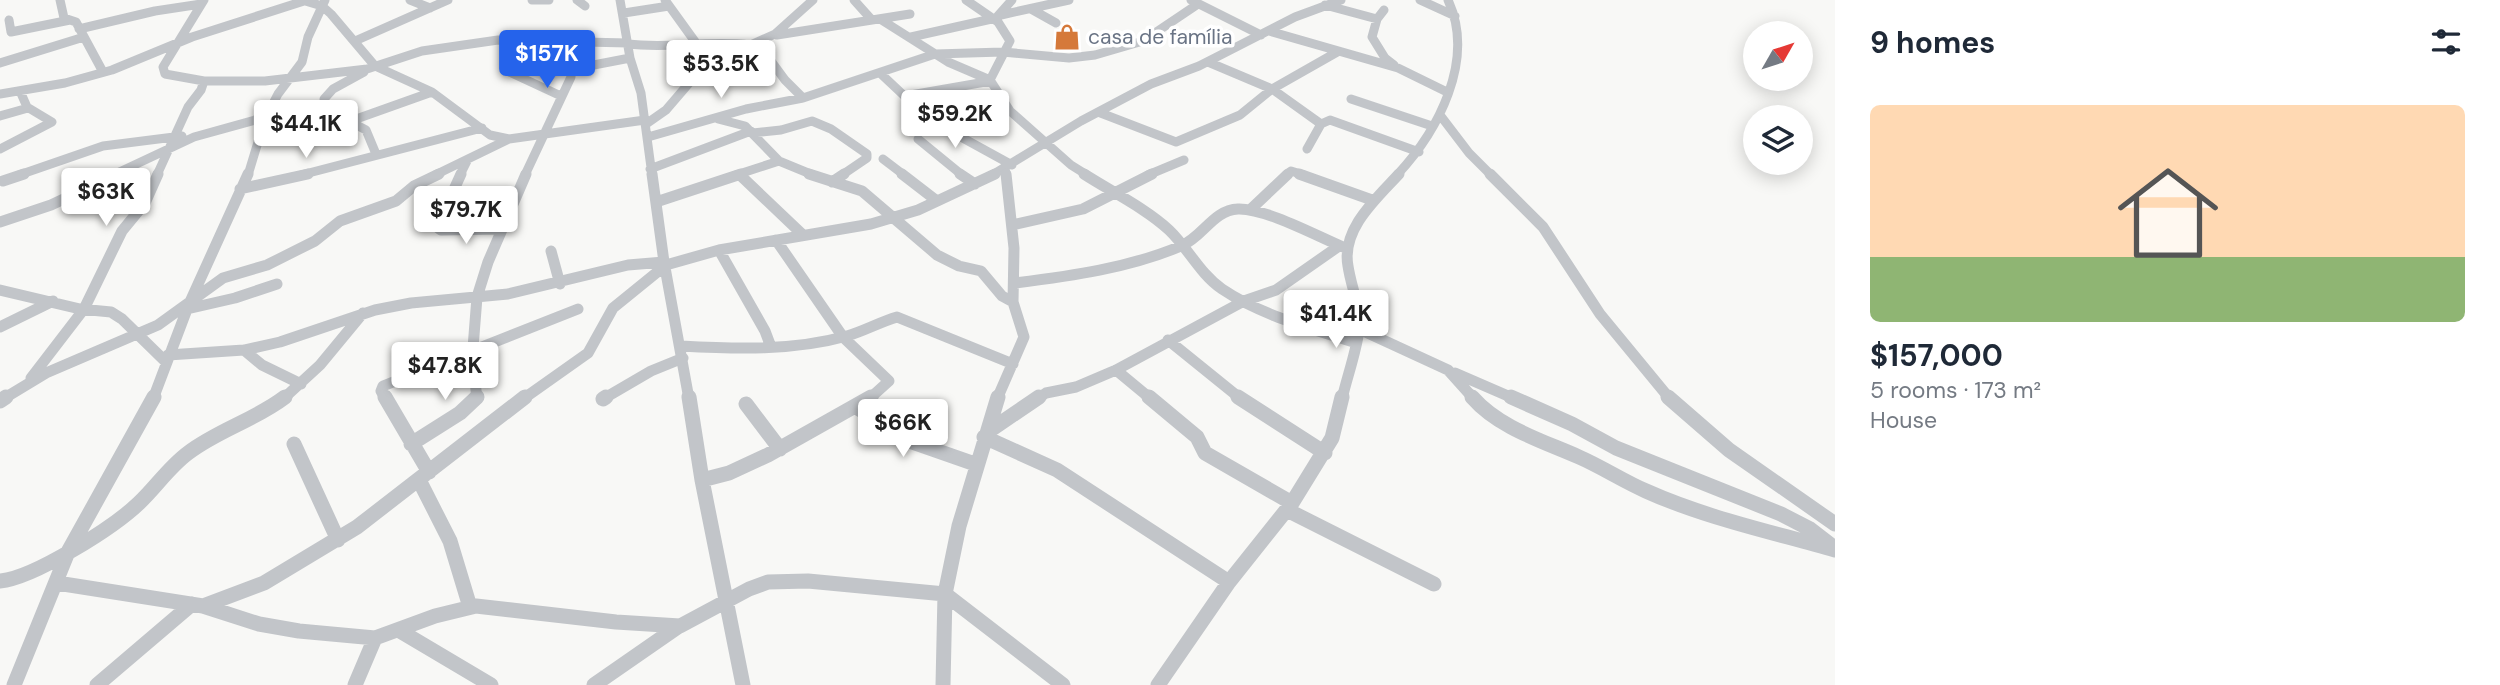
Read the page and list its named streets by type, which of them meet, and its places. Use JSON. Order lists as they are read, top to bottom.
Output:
{
  "places": {
    "shop": ["casa de família"]
  },
  "north": "top right",
  "page": {
    "heading": "9 homes",
    "price": [
      "$157K",
      "$53.5K",
      "$59.2K",
      "$44.1K",
      "$63K",
      "$79.7K",
      "$41.4K",
      "$47.8K",
      "$66K"
    ],
    "list": [
      {
        "name": "$157,000",
        "note": "5 rooms · 173 m² · House"
      }
    ]
  }
}
